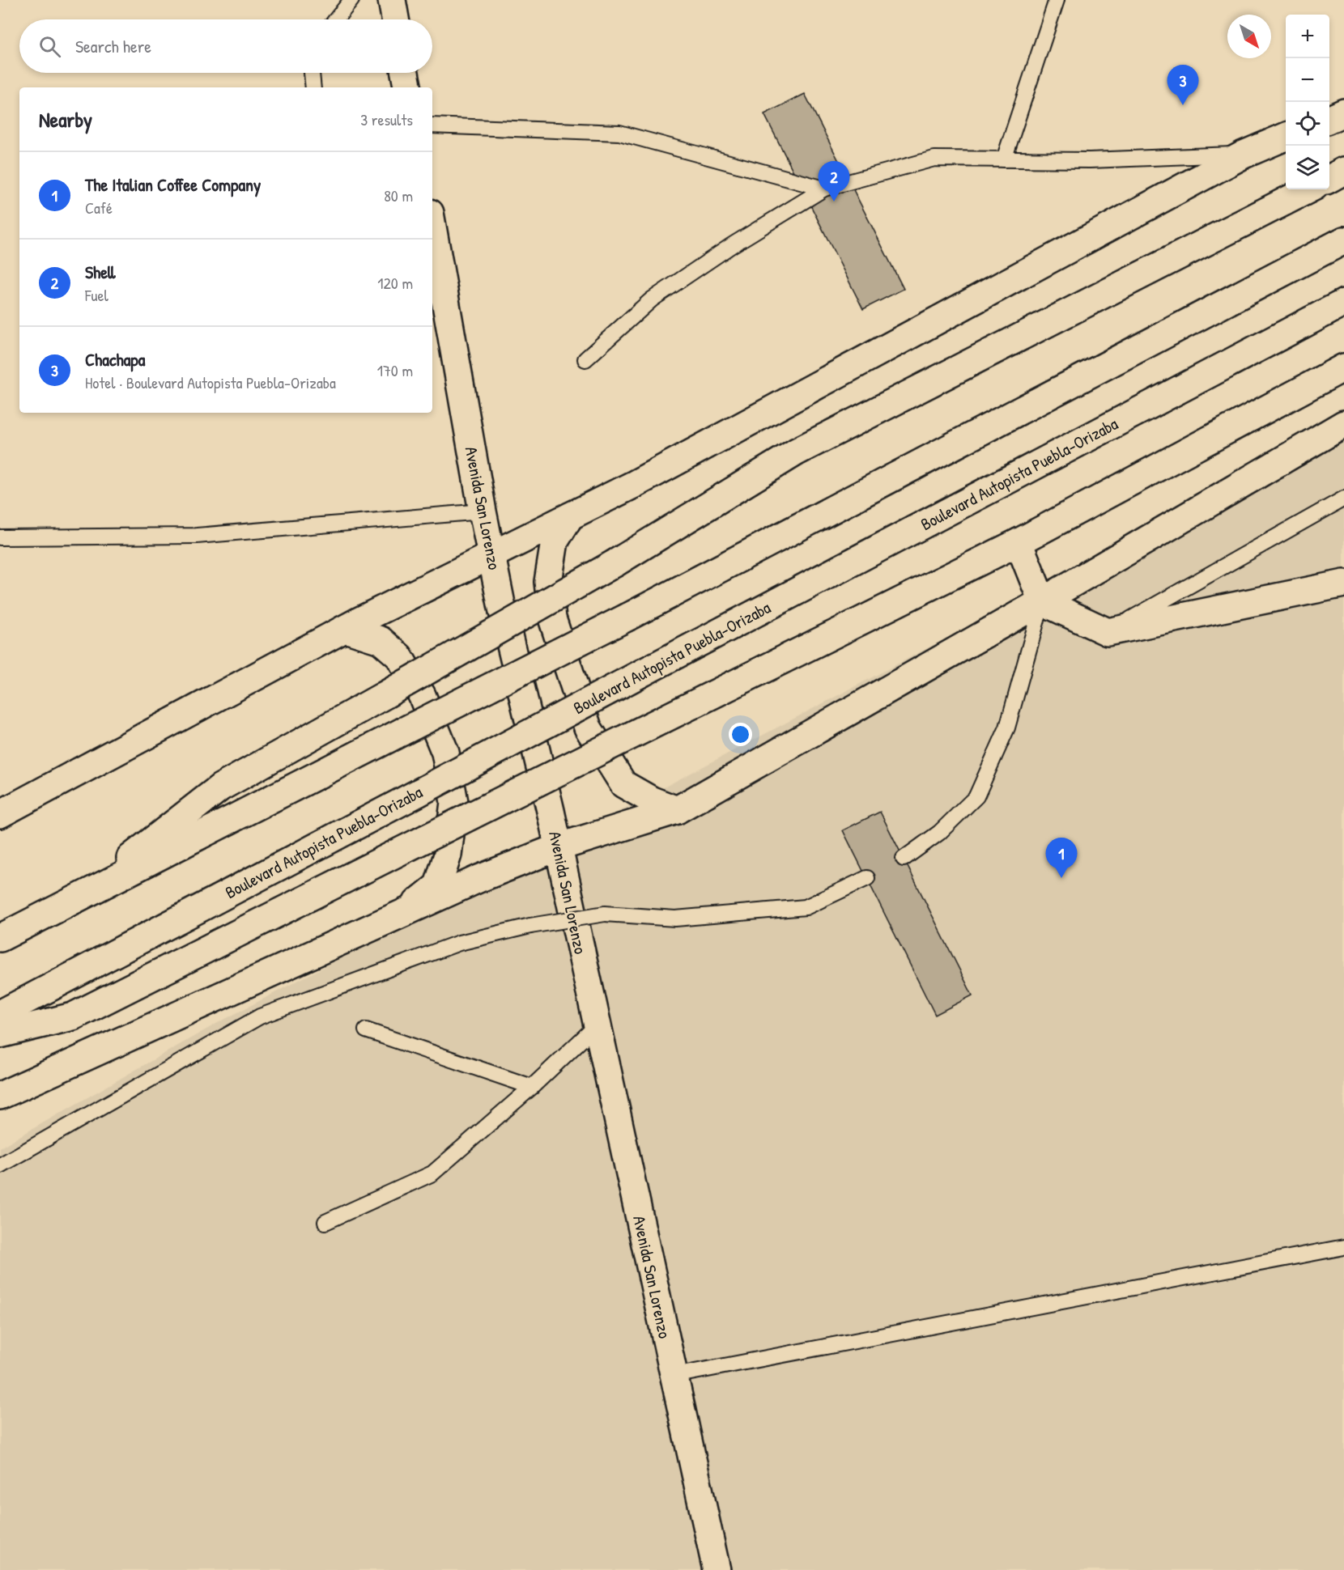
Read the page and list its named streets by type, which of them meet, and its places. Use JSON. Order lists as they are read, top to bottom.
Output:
{
  "streets": {
    "main road": ["Boulevard Autopista Puebla-Orizaba", "Avenida San Lorenzo"]
  },
  "north": "bottom right",
  "page": {
    "map_buttons": ["+", "−"],
    "search": "Search here",
    "pins": ["3", "2", "1"],
    "heading": ["Nearby", "3 results"],
    "list": [
      {
        "mark": "1",
        "name": "The Italian Coffee Company",
        "note": "Café",
        "value": "80 m"
      },
      {
        "mark": "2",
        "name": "Shell",
        "note": "Fuel",
        "value": "120 m"
      },
      {
        "mark": "3",
        "name": "Chachapa",
        "note": "Hotel · Boulevard Autopista Puebla-Orizaba",
        "value": "170 m"
      }
    ]
  }
}
